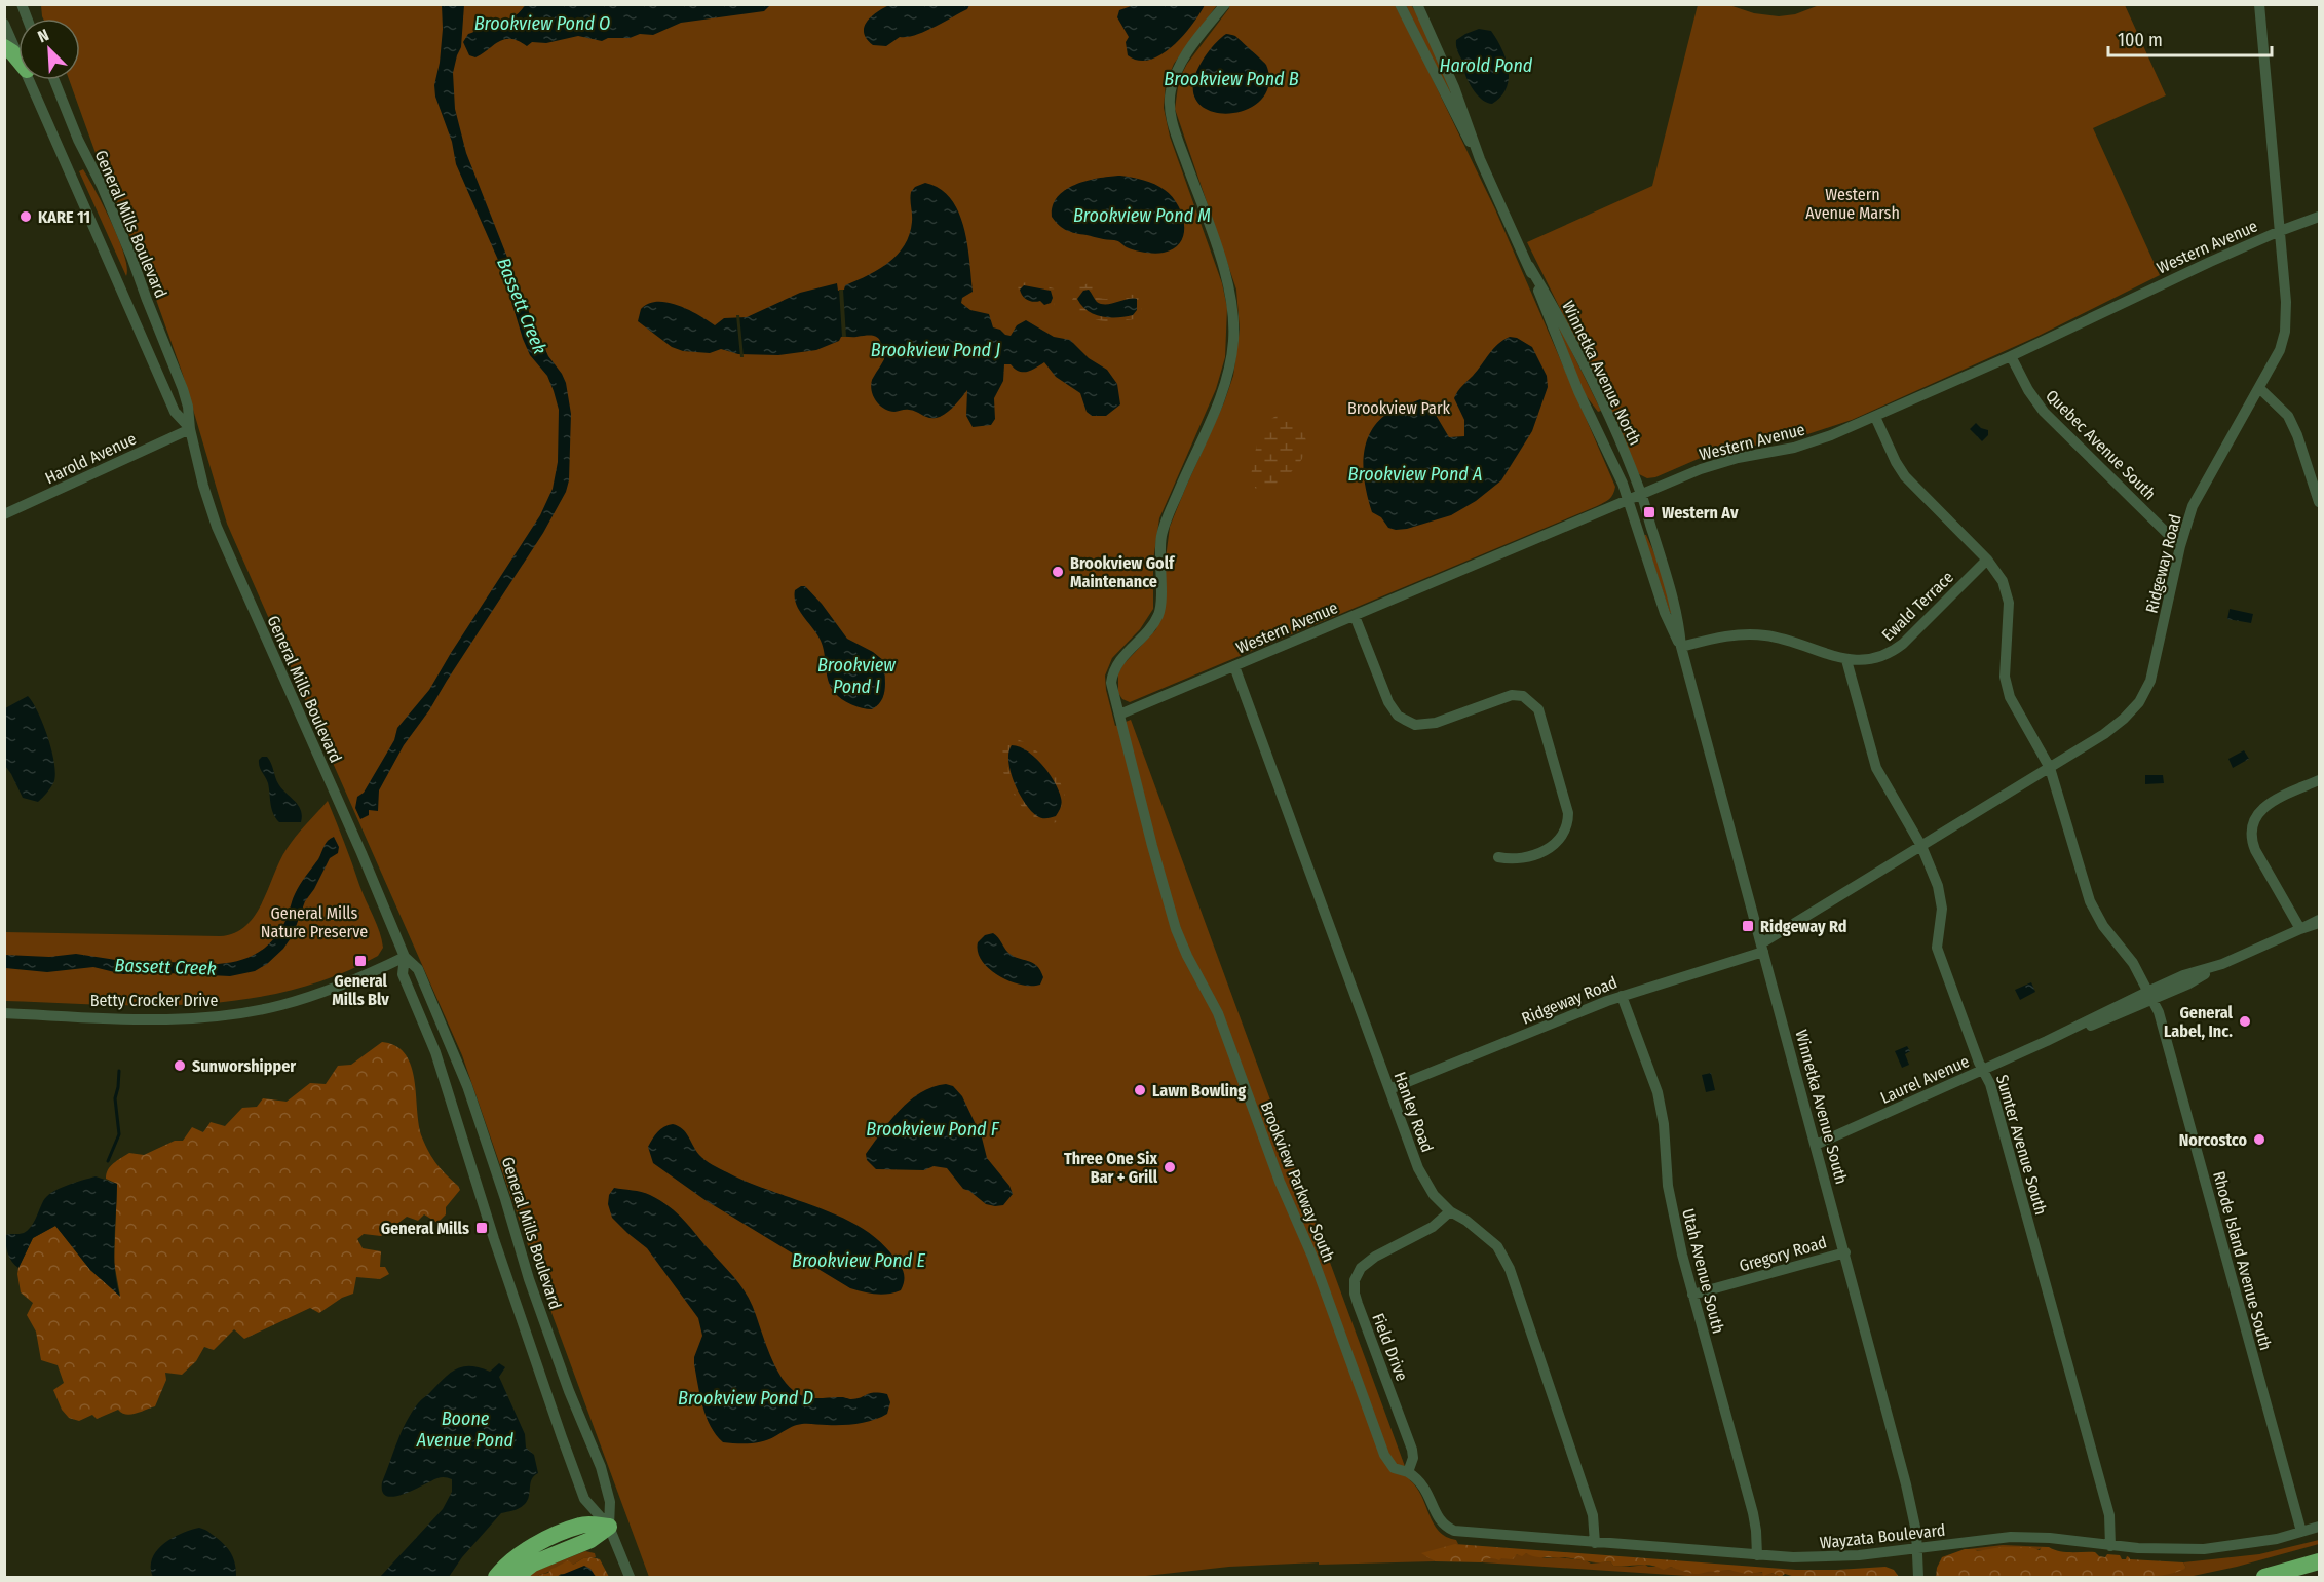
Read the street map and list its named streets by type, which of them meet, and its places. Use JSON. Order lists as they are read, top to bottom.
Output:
{
  "streets": {
    "street": [
      "General Mills Boulevard",
      "Western Avenue",
      "Winnetka Avenue North",
      "Quebec Avenue South",
      "Harold Avenue",
      "Ridgeway Road",
      "Ewald Terrace",
      "Betty Crocker Drive",
      "Laurel Avenue",
      "Winnetka Avenue South",
      "Hanley Road",
      "Sumter Avenue South",
      "Brookview Parkway South",
      "Gregory Road",
      "Rhode Island Avenue South",
      "Utah Avenue South",
      "Field Drive",
      "Wayzata Boulevard"
    ]
  },
  "crossings": [
    ["General Mills Boulevard", "Harold Avenue"],
    ["General Mills Boulevard", "Betty Crocker Drive"],
    ["Western Avenue", "Winnetka Avenue North"],
    ["Western Avenue", "Quebec Avenue South"],
    ["Western Avenue", "Ridgeway Road"],
    ["Western Avenue", "Winnetka Avenue South"],
    ["Western Avenue", "Hanley Road"],
    ["Western Avenue", "Brookview Parkway South"],
    ["Western Avenue", "Rhode Island Avenue South"],
    ["Winnetka Avenue North", "Winnetka Avenue South"],
    ["Quebec Avenue South", "Ridgeway Road"],
    ["Ridgeway Road", "Winnetka Avenue South"],
    ["Ridgeway Road", "Hanley Road"],
    ["Ridgeway Road", "Sumter Avenue South"],
    ["Ridgeway Road", "Rhode Island Avenue South"],
    ["Ridgeway Road", "Utah Avenue South"],
    ["Ewald Terrace", "Winnetka Avenue South"],
    ["Ewald Terrace", "Sumter Avenue South"],
    ["Ewald Terrace", "Rhode Island Avenue South"],
    ["Laurel Avenue", "Winnetka Avenue South"],
    ["Laurel Avenue", "Sumter Avenue South"],
    ["Laurel Avenue", "Rhode Island Avenue South"],
    ["Winnetka Avenue South", "Gregory Road"],
    ["Winnetka Avenue South", "Wayzata Boulevard"],
    ["Hanley Road", "Field Drive"],
    ["Hanley Road", "Wayzata Boulevard"],
    ["Sumter Avenue South", "Wayzata Boulevard"],
    ["Brookview Parkway South", "Field Drive"],
    ["Brookview Parkway South", "Wayzata Boulevard"],
    ["Gregory Road", "Utah Avenue South"],
    ["Rhode Island Avenue South", "Wayzata Boulevard"],
    ["Utah Avenue South", "Wayzata Boulevard"],
    ["Field Drive", "Wayzata Boulevard"]
  ],
  "water": [
    "Brookview Pond O",
    "Harold Pond",
    "Brookview Pond B",
    "Brookview Pond M",
    "Bassett Creek",
    "Brookview Pond J",
    "Brookview Pond A",
    "Brookview Pond I",
    "Brookview Pond F",
    "Brookview Pond E",
    "Brookview Pond D",
    "Boone Avenue Pond"
  ],
  "parks": ["Western Avenue Marsh", "Brookview Park", "General Mills Nature Preserve"],
  "places": {
    "other": [
      "KARE 11",
      "Brookview Golf Maintenance",
      "General Label, Inc.",
      "Sunworshipper",
      "Lawn Bowling",
      "Norcostco",
      "Three One Six Bar + Grill"
    ],
    "transit": [
      "Western Av",
      "Ridgeway Rd",
      "General Mills Blv",
      "General Mills"
    ]
  },
  "scale_bar": "100 m",
  "north": "top left"
}
